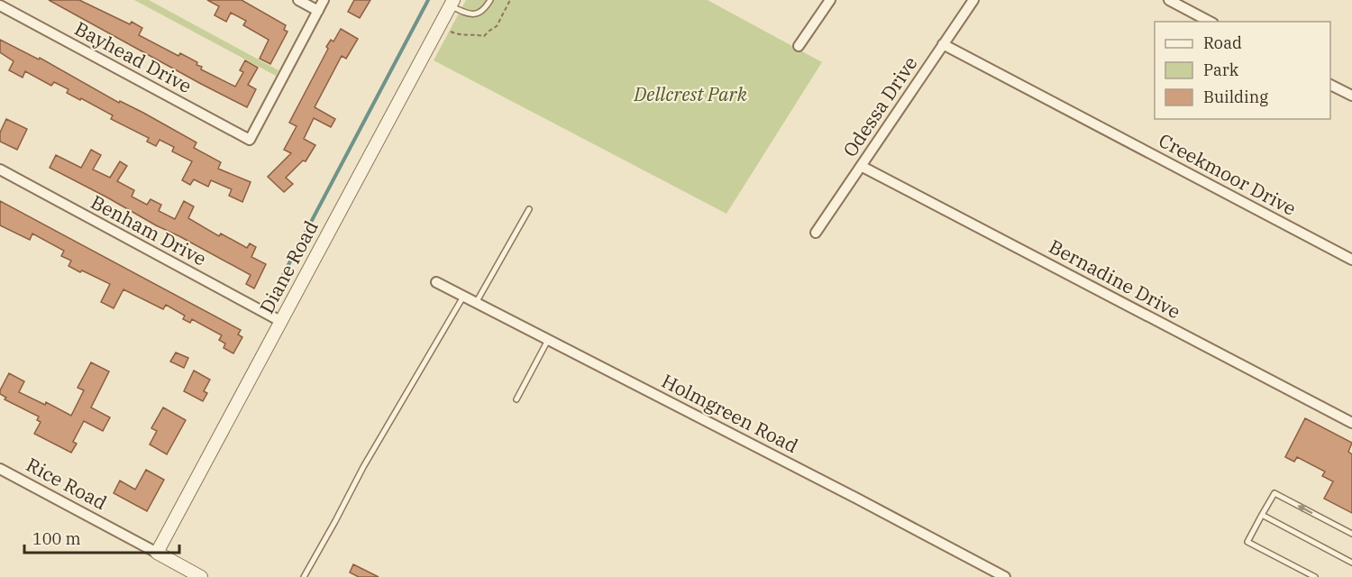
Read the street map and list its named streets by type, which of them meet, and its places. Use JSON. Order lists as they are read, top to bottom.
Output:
{
  "streets": {
    "street": [
      "Bayhead Drive",
      "Odessa Drive",
      "Creekmoor Drive",
      "Benham Drive",
      "Diane Road",
      "Bernadine Drive",
      "Holmgreen Road",
      "Rice Road"
    ]
  },
  "crossings": [
    ["Odessa Drive", "Creekmoor Drive"],
    ["Odessa Drive", "Bernadine Drive"],
    ["Benham Drive", "Diane Road"],
    ["Diane Road", "Rice Road"]
  ],
  "parks": ["Dellcrest Park"],
  "legend": ["Road", "Park", "Building"],
  "scale_bar": "100 m"
}
